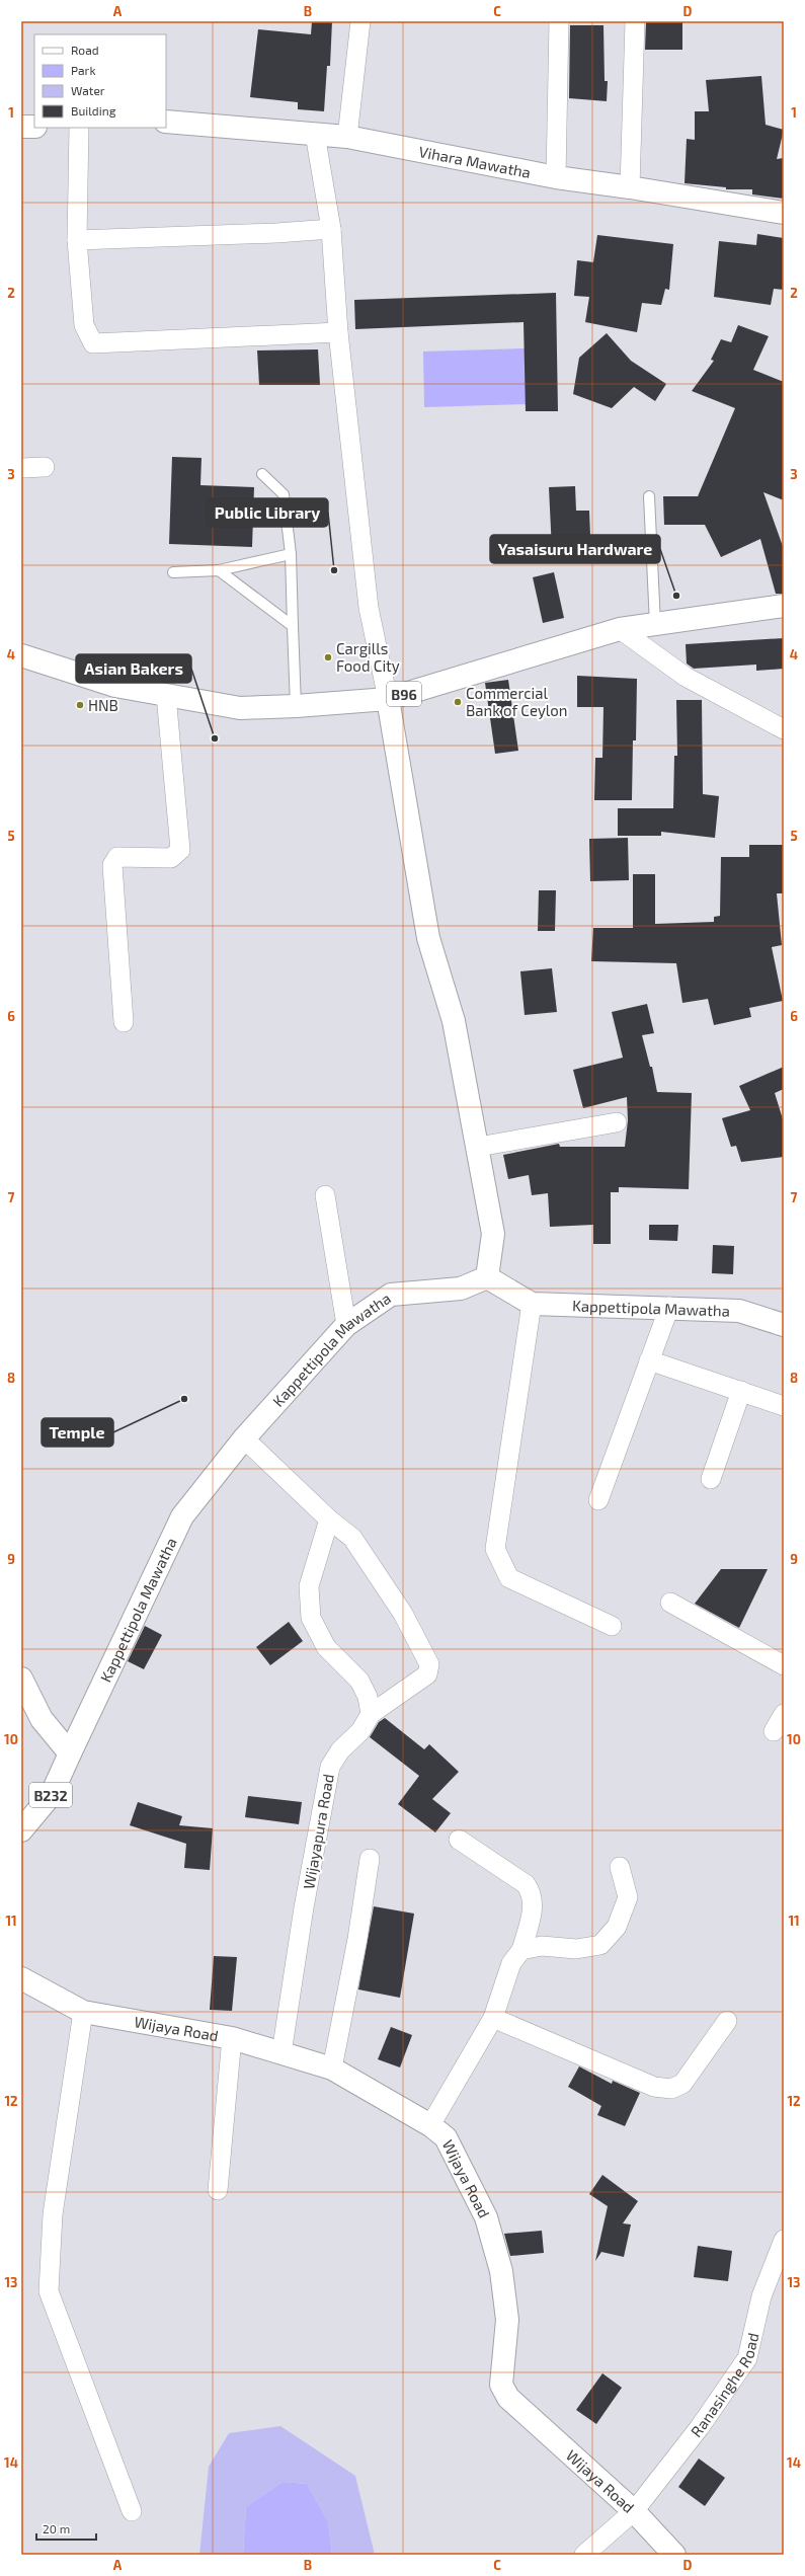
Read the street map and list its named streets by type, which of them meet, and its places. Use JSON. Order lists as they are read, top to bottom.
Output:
{
  "streets": {
    "street": [
      "Vihara Mawatha",
      "B96",
      "Kappettipola Mawatha",
      "B232",
      "Wijayapura Road",
      "Wijaya Road",
      "Ranasinghe Road"
    ]
  },
  "crossings": [
    ["Kappettipola Mawatha", "B232"],
    ["Wijayapura Road", "Wijaya Road"],
    ["Wijaya Road", "Ranasinghe Road"]
  ],
  "places": [
    "Public Library",
    "Yasaisuru Hardware",
    "Cargills Food City",
    "Commercial Bank of Ceylon",
    "HNB",
    "Asian Bakers",
    "Temple"
  ],
  "legend": [
    "Road",
    "Park",
    "Water",
    "Building"
  ],
  "scale_bar": "20 m",
  "grid": {
    "columns": [
      "A",
      "B",
      "C",
      "D"
    ],
    "rows": [
      "1",
      "2",
      "3",
      "4",
      "5",
      "6",
      "7",
      "8",
      "9",
      "10",
      "11",
      "12",
      "13",
      "14"
    ]
  }
}
